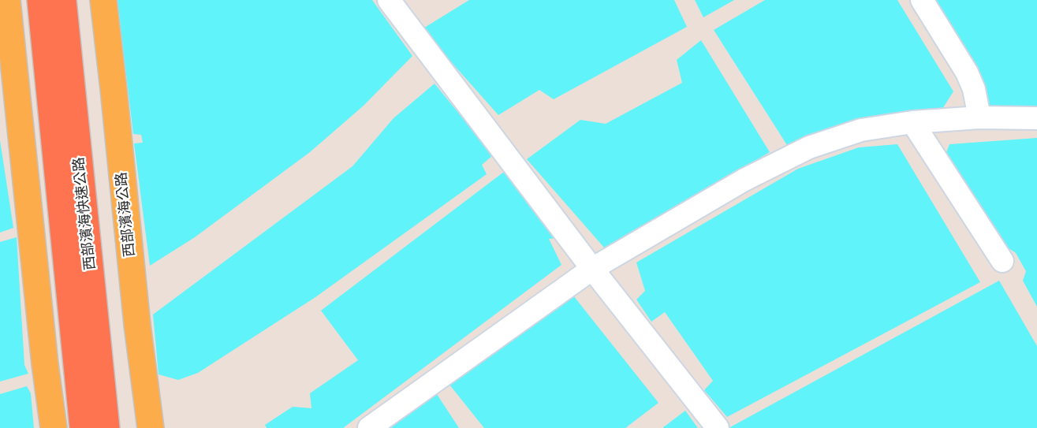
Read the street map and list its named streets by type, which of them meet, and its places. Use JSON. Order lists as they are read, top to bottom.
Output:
{
  "streets": {
    "highway": ["西部濱海快速公路"],
    "main road": ["西部濱海公路"]
  }
}
